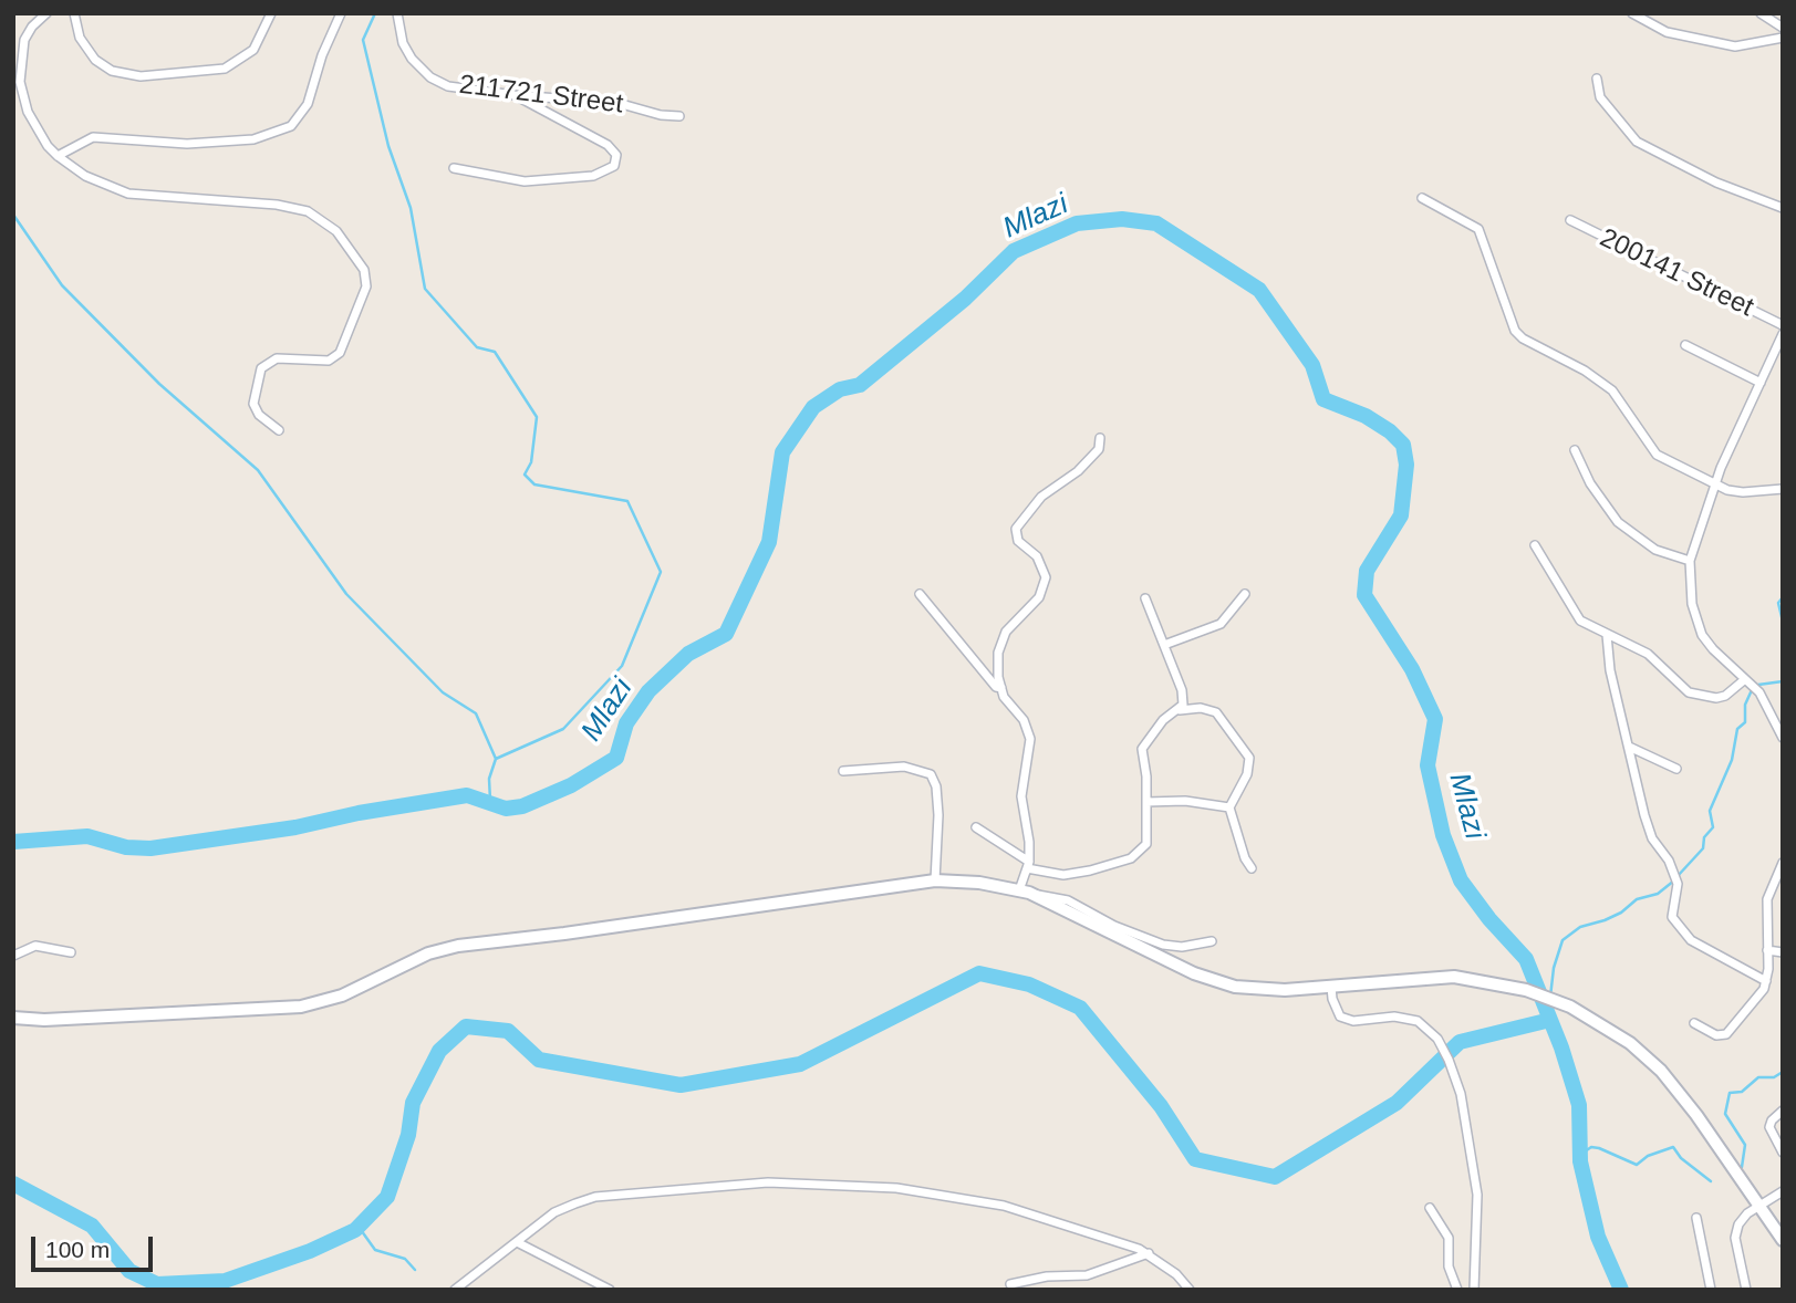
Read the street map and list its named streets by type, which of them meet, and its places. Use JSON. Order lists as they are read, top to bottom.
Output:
{
  "streets": {
    "street": ["211721 Street", "200141 Street"]
  },
  "water": ["Mlazi"],
  "scale_bar": "100 m"
}
